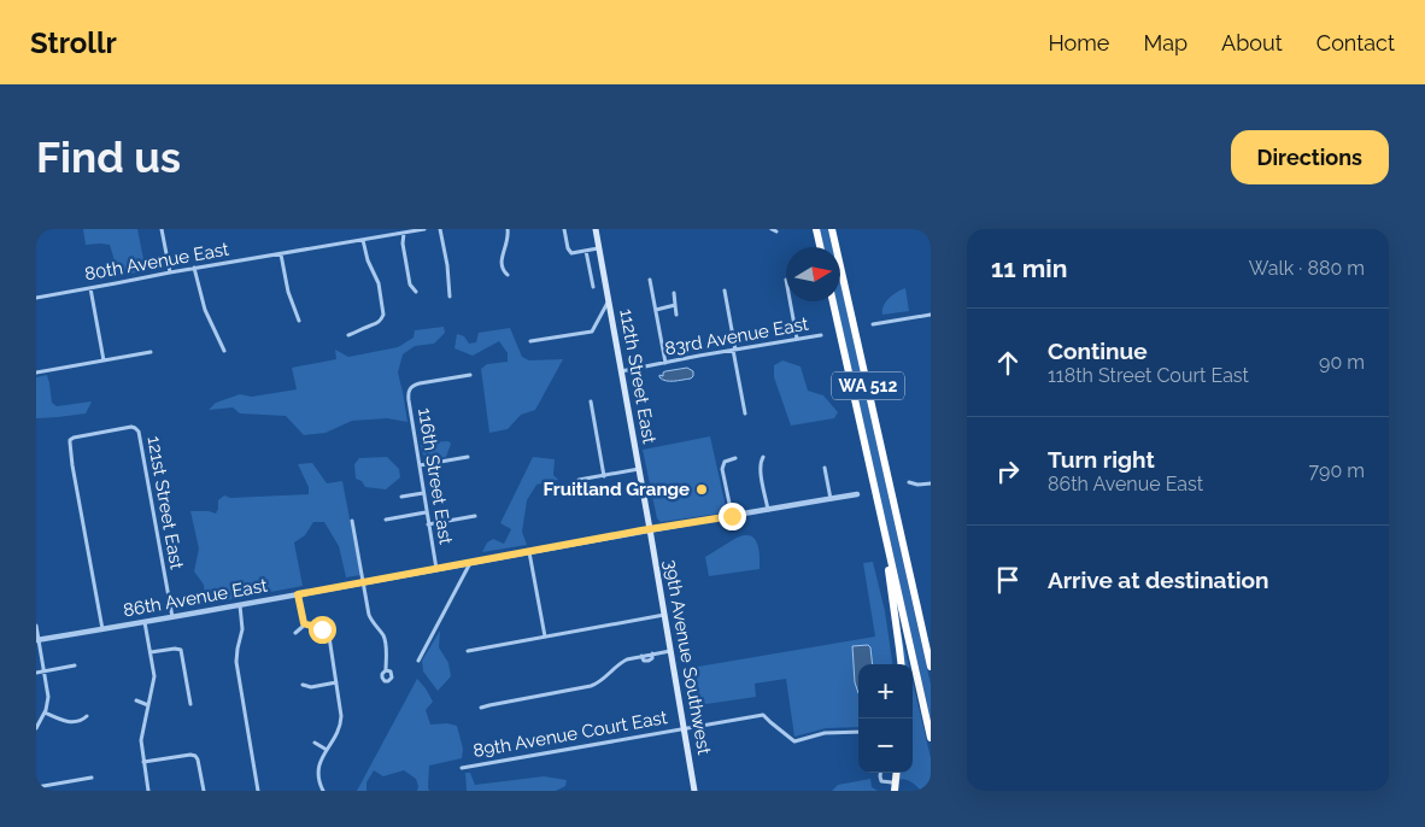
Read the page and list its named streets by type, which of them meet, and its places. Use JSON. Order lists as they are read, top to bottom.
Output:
{
  "streets": {
    "highway": ["WA 512"],
    "main road": ["112th Street East", "39th Avenue Southwest"],
    "street": [
      "80th Avenue East",
      "83rd Avenue East",
      "116th Street East",
      "121st Street East",
      "86th Avenue East",
      "89th Avenue Court East"
    ]
  },
  "crossings": [
    ["83rd Avenue East", "112th Street East"],
    ["112th Street East", "86th Avenue East"],
    ["112th Street East", "39th Avenue Southwest"],
    ["116th Street East", "86th Avenue East"],
    ["121st Street East", "86th Avenue East"],
    ["86th Avenue East", "39th Avenue Southwest"],
    ["39th Avenue Southwest", "89th Avenue Court East"]
  ],
  "places": ["Fruitland Grange"],
  "north": "right",
  "page": {
    "header": "Strollr",
    "nav": [
      "Home",
      "Map",
      "About",
      "Contact"
    ],
    "buttons": "Directions",
    "title": "Find us",
    "heading": ["11 min", "Walk · 880 m"],
    "list": [
      ["Continue", "118th Street Court East", "90 m"],
      ["Turn right", "86th Avenue East", "790 m"],
      "Arrive at destination"
    ],
    "map_buttons": ["+", "−"]
  }
}
